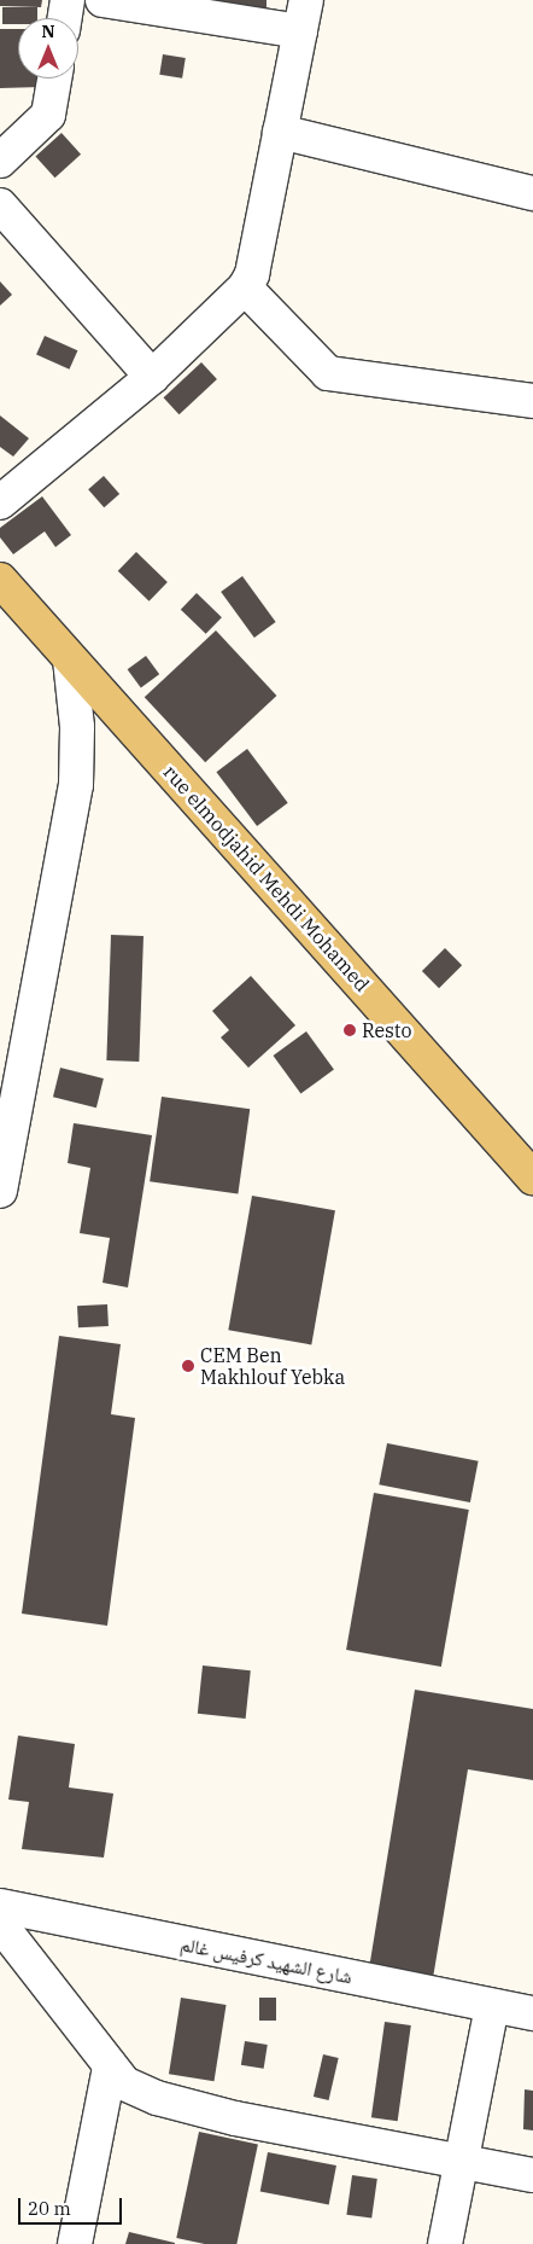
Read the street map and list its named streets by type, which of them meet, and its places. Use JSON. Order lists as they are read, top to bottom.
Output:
{
  "streets": {
    "main road": ["rue elmodjahid Mehdi Mohamed"],
    "street": ["شارع الشهيد كرفيس غالم"]
  },
  "places": ["Resto", "CEM Ben Makhlouf Yebka"],
  "scale_bar": "20 m",
  "north": "top"
}
